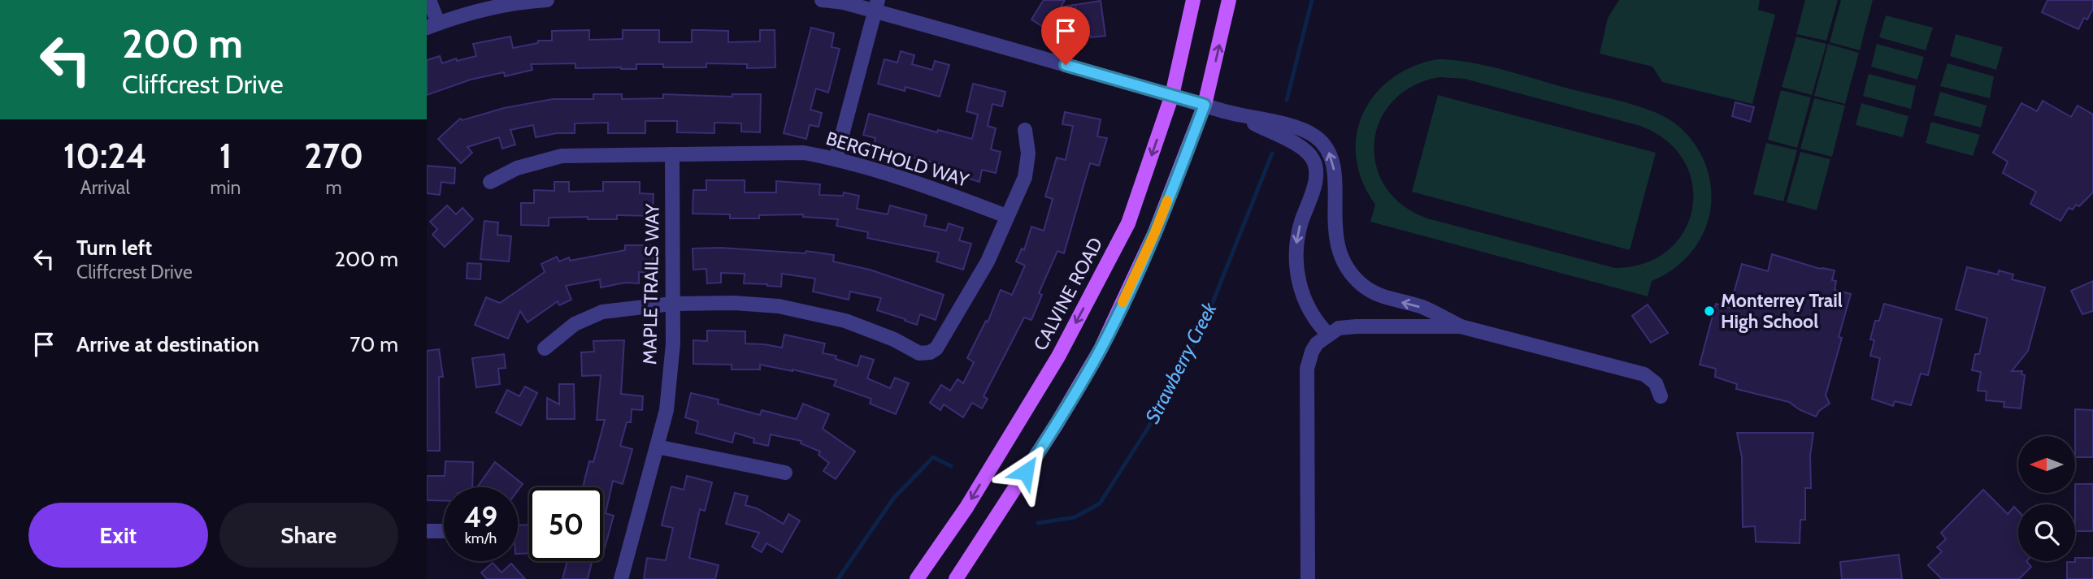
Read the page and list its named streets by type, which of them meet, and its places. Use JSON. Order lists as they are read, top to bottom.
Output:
{
  "streets": {
    "main road": ["CALVINE ROAD"],
    "street": ["BERGTHOLD WAY", "MAPLE TRAILS WAY"]
  },
  "crossings": [
    ["BERGTHOLD WAY", "MAPLE TRAILS WAY"]
  ],
  "water": ["Strawberry Creek"],
  "places": ["Monterrey Trail High School"],
  "north": "left",
  "page": {
    "turn": ["200 m", "Cliffcrest Drive"],
    "eta": [
      "10:24",
      "Arrival",
      "1",
      "min",
      "270",
      "m"
    ],
    "list": [
      {
        "name": "Turn left",
        "note": "Cliffcrest Drive",
        "value": "200 m"
      },
      {
        "name": "Arrive at destination",
        "value": "70 m"
      }
    ],
    "speed": "49 km/h",
    "limit": "50",
    "buttons": ["Exit", "Share"]
  }
}
